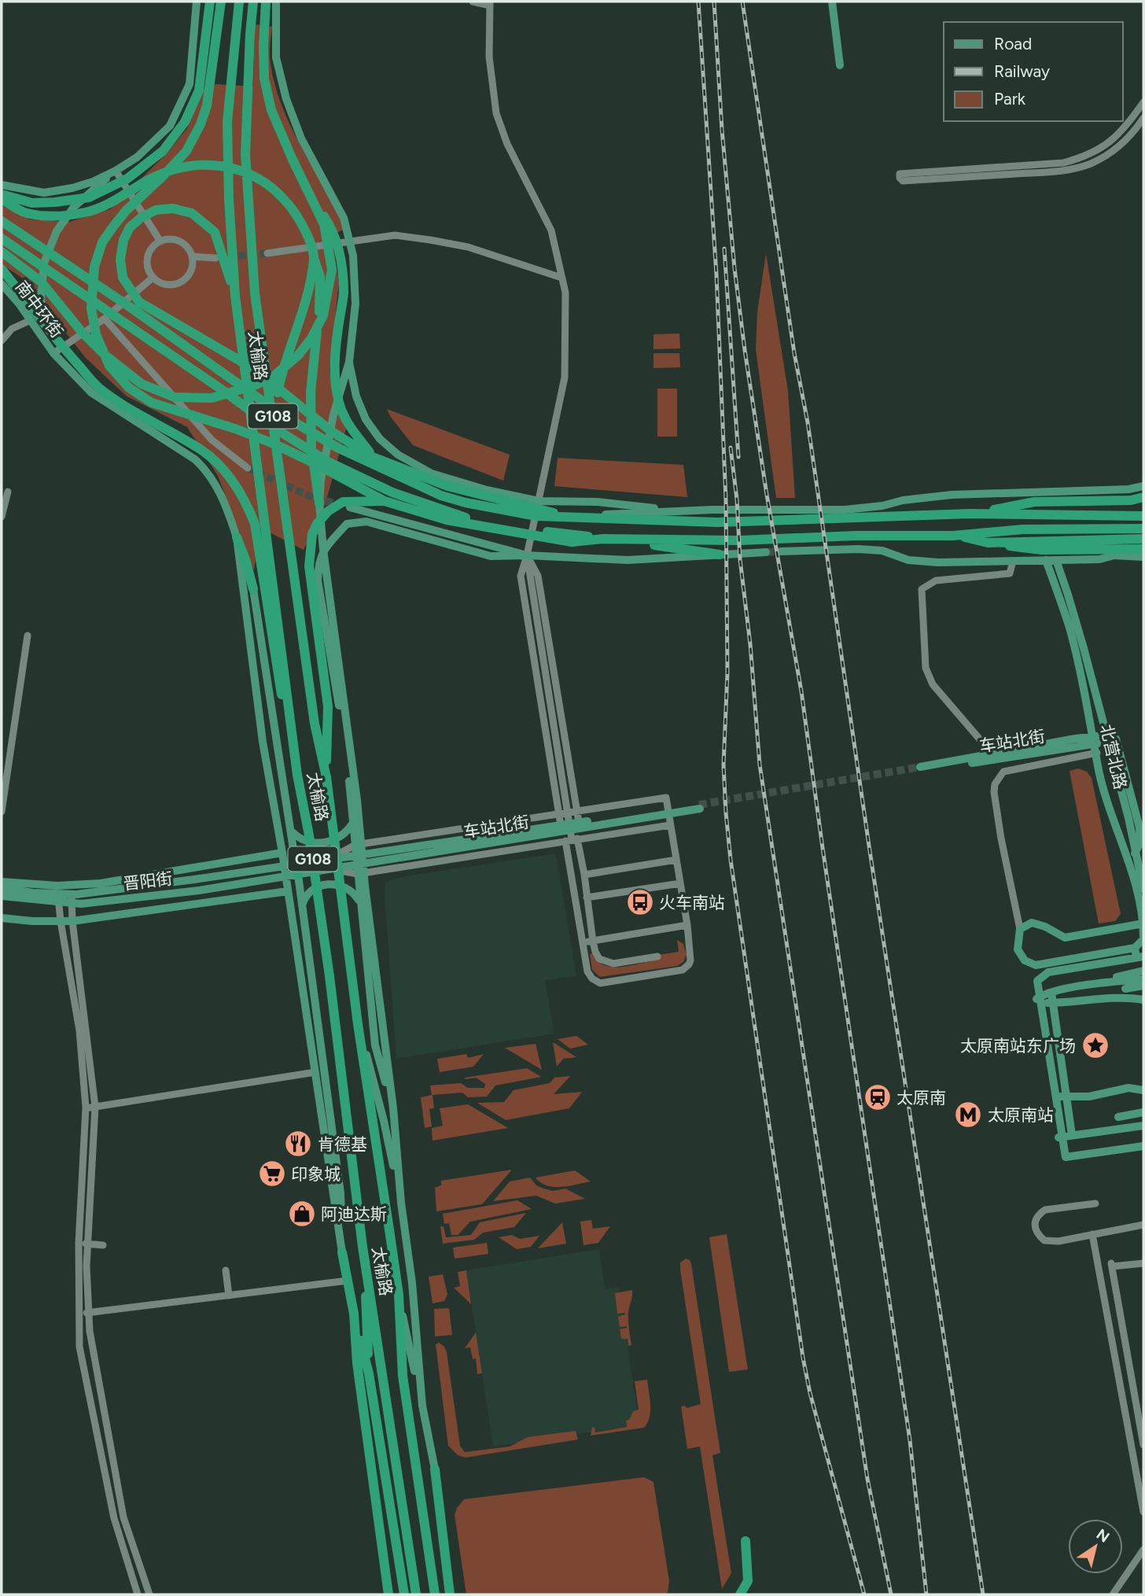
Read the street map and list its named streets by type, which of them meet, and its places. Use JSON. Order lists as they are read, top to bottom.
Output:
{
  "streets": {
    "highway": ["太榆路", "G108"],
    "main road": [
      "南中环街",
      "车站北街",
      "北营北路",
      "晋阳街"
    ]
  },
  "crossings": [
    ["车站北街", "北营北路"]
  ],
  "places": {
    "bus stop": ["火车南站"],
    "place": ["太原南站东广场"],
    "station": ["太原南"],
    "metro station": ["太原南站"],
    "restaurant": ["肯德基"],
    "supermarket": ["印象城"],
    "shop": ["阿迪达斯"]
  },
  "legend": ["Road", "Railway", "Park"],
  "north": "top right"
}
